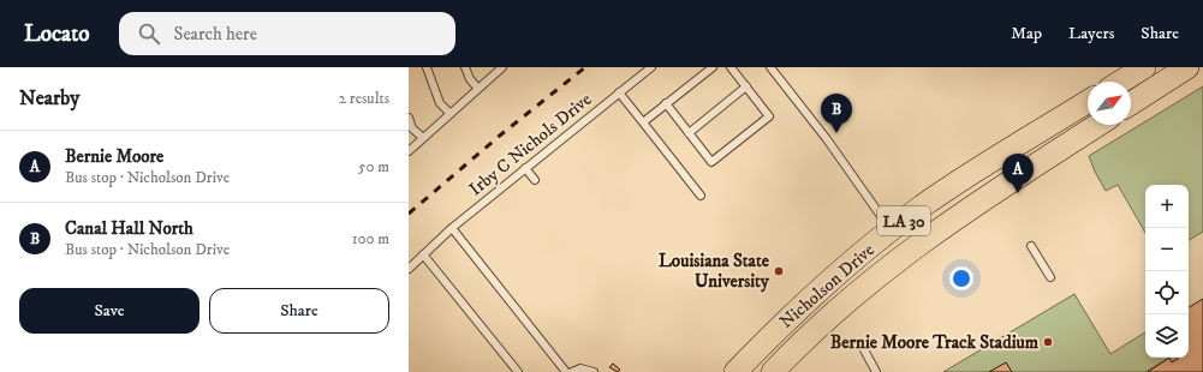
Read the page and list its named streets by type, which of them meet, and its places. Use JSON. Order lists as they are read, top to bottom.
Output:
{
  "streets": {
    "main road": ["LA 30", "Nicholson Drive"],
    "lane": ["Irby C Nichols Drive"]
  },
  "places": ["Louisiana State University", "Bernie Moore Track Stadium"],
  "north": "top right",
  "page": {
    "header": "Locato",
    "search": "Search here",
    "nav": ["Map", "Layers", "Share"],
    "heading": ["Nearby", "2 results"],
    "pins": ["B", "A"],
    "list": [
      {
        "mark": "A",
        "name": "Bernie Moore",
        "note": "Bus stop · Nicholson Drive",
        "value": "50 m"
      },
      {
        "mark": "B",
        "name": "Canal Hall North",
        "note": "Bus stop · Nicholson Drive",
        "value": "100 m"
      }
    ],
    "map_buttons": ["+", "−"],
    "buttons": ["Save", "Share"]
  }
}
